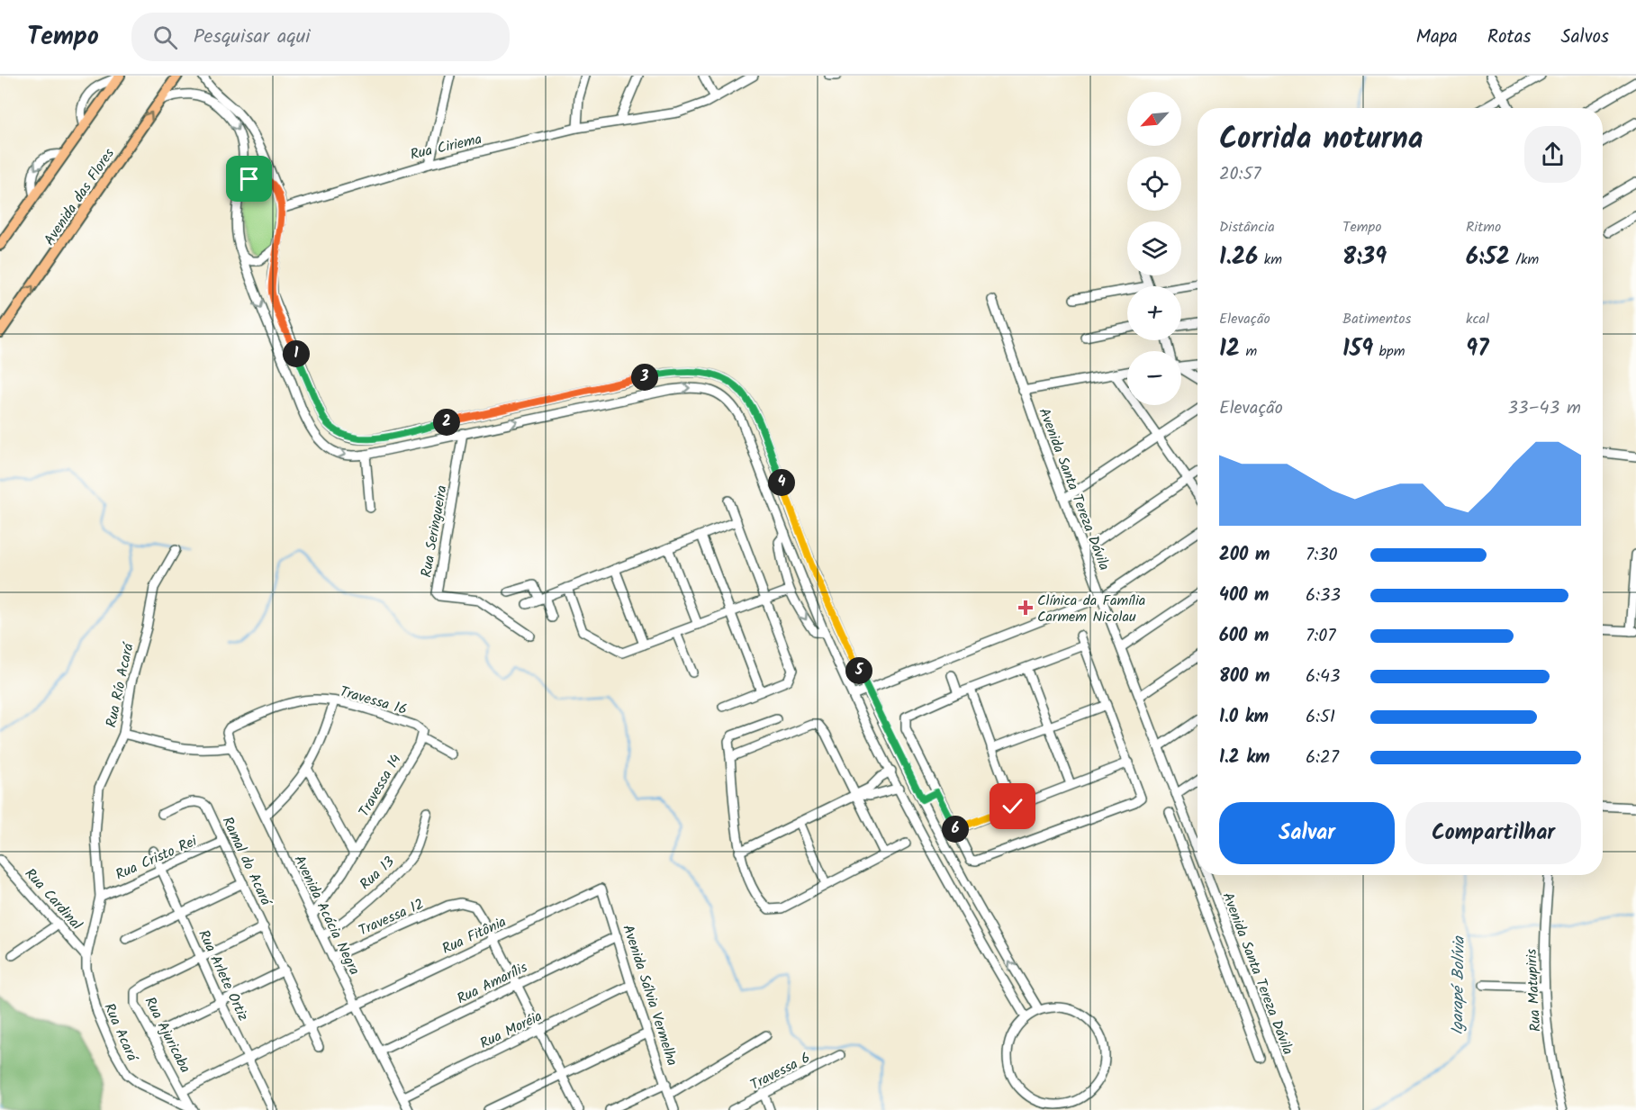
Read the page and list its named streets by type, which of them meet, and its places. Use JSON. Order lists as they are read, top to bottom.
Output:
{
  "streets": {
    "main road": ["Avenida das Flores"],
    "street": [
      "Rua Ciriema",
      "Avenida Santa Tereza Dávila",
      "Rua Seringueira",
      "Rua Río Acará",
      "Travessa 16",
      "Travessa 14",
      "Rua Cristo Rei",
      "Ramal do Acará",
      "Rua 13",
      "Rua Cardinal",
      "Avenida Acácia Negra",
      "Travessa 12",
      "Rua Fitônia",
      "Rua Arlete Ortiz",
      "Rua Amarílis",
      "Rua Matupiris",
      "Avenida Sálvia Vermelha",
      "Rua Moréia",
      "Rua Acará",
      "Rua Ajuricaba",
      "Travessa 6"
    ]
  },
  "crossings": [
    ["Rua Río Acará", "Rua Cristo Rei"],
    ["Rua Río Acará", "Rua Cardinal"],
    ["Rua Río Acará", "Rua Acará"],
    ["Travessa 16", "Travessa 14"],
    ["Travessa 16", "Avenida Acácia Negra"],
    ["Travessa 14", "Avenida Acácia Negra"],
    ["Rua Cristo Rei", "Ramal do Acará"],
    ["Rua Cristo Rei", "Rua Arlete Ortiz"],
    ["Ramal do Acará", "Rua Fitônia"],
    ["Rua 13", "Avenida Acácia Negra"],
    ["Rua Cardinal", "Rua Acará"],
    ["Avenida Acácia Negra", "Travessa 12"],
    ["Avenida Acácia Negra", "Rua Fitônia"],
    ["Avenida Acácia Negra", "Rua Amarílis"],
    ["Avenida Acácia Negra", "Rua Moréia"],
    ["Travessa 12", "Rua Fitônia"],
    ["Rua Fitônia", "Rua Arlete Ortiz"],
    ["Rua Fitônia", "Avenida Sálvia Vermelha"],
    ["Rua Arlete Ortiz", "Rua Ajuricaba"],
    ["Rua Amarílis", "Avenida Sálvia Vermelha"],
    ["Avenida Sálvia Vermelha", "Rua Moréia"]
  ],
  "water": ["Igarapé Bolívia"],
  "places": {
    "health": ["Clínica da Família Carmem Nicolau"]
  },
  "north": "bottom left",
  "page": {
    "header": "Tempo",
    "search": "Pesquisar aqui",
    "nav": ["Mapa", "Rotas", "Salvos"],
    "map_buttons": ["+", "−"],
    "heading": ["Corrida noturna", "20:57"],
    "stats": [
      ["Distância", "1.26 km"],
      ["Tempo", "8:39"],
      ["Ritmo", "6:52 /km"],
      ["Elevação", "12 m"],
      ["Batimentos", "159 bpm"],
      ["kcal", "97"]
    ],
    "pins": [
      "1",
      "3",
      "2",
      "4",
      "5",
      "6"
    ],
    "chart": ["Elevação", "33–43 m"],
    "list": [
      {
        "name": "200 m",
        "note": "7:30"
      },
      {
        "name": "400 m",
        "note": "6:33"
      },
      {
        "name": "600 m",
        "note": "7:07"
      },
      {
        "name": "800 m",
        "note": "6:43"
      },
      {
        "name": "1.0 km",
        "note": "6:51"
      },
      {
        "name": "1.2 km",
        "note": "6:27"
      }
    ],
    "buttons": ["Salvar", "Compartilhar"]
  }
}
